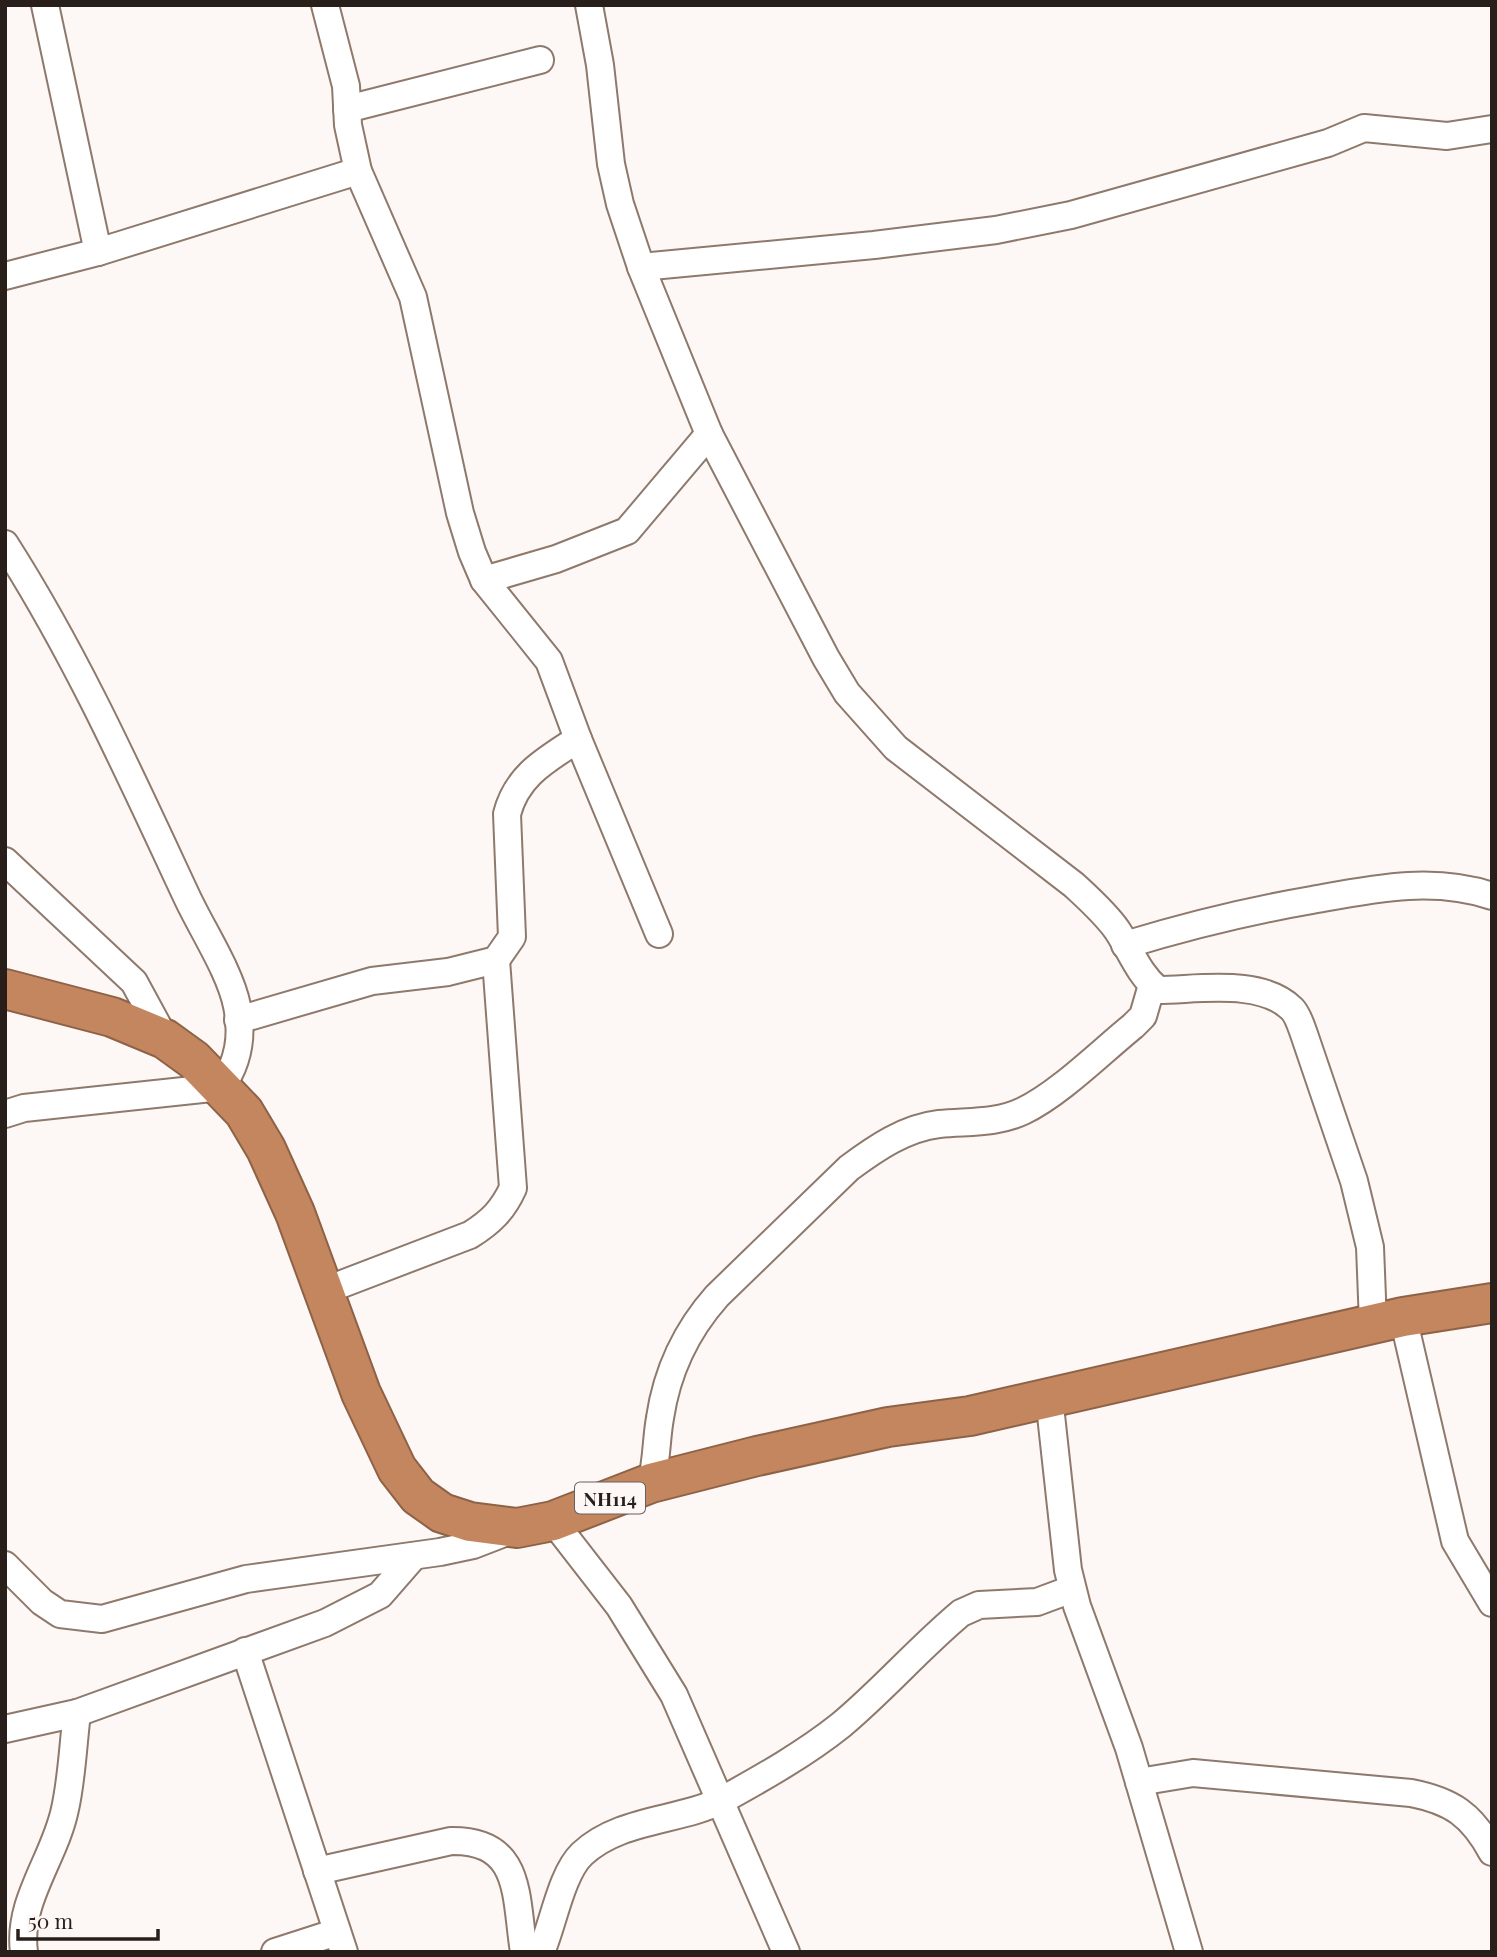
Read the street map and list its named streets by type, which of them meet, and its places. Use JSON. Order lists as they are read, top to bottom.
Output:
{
  "streets": {
    "highway": ["NH114"]
  },
  "scale_bar": "50 m"
}
